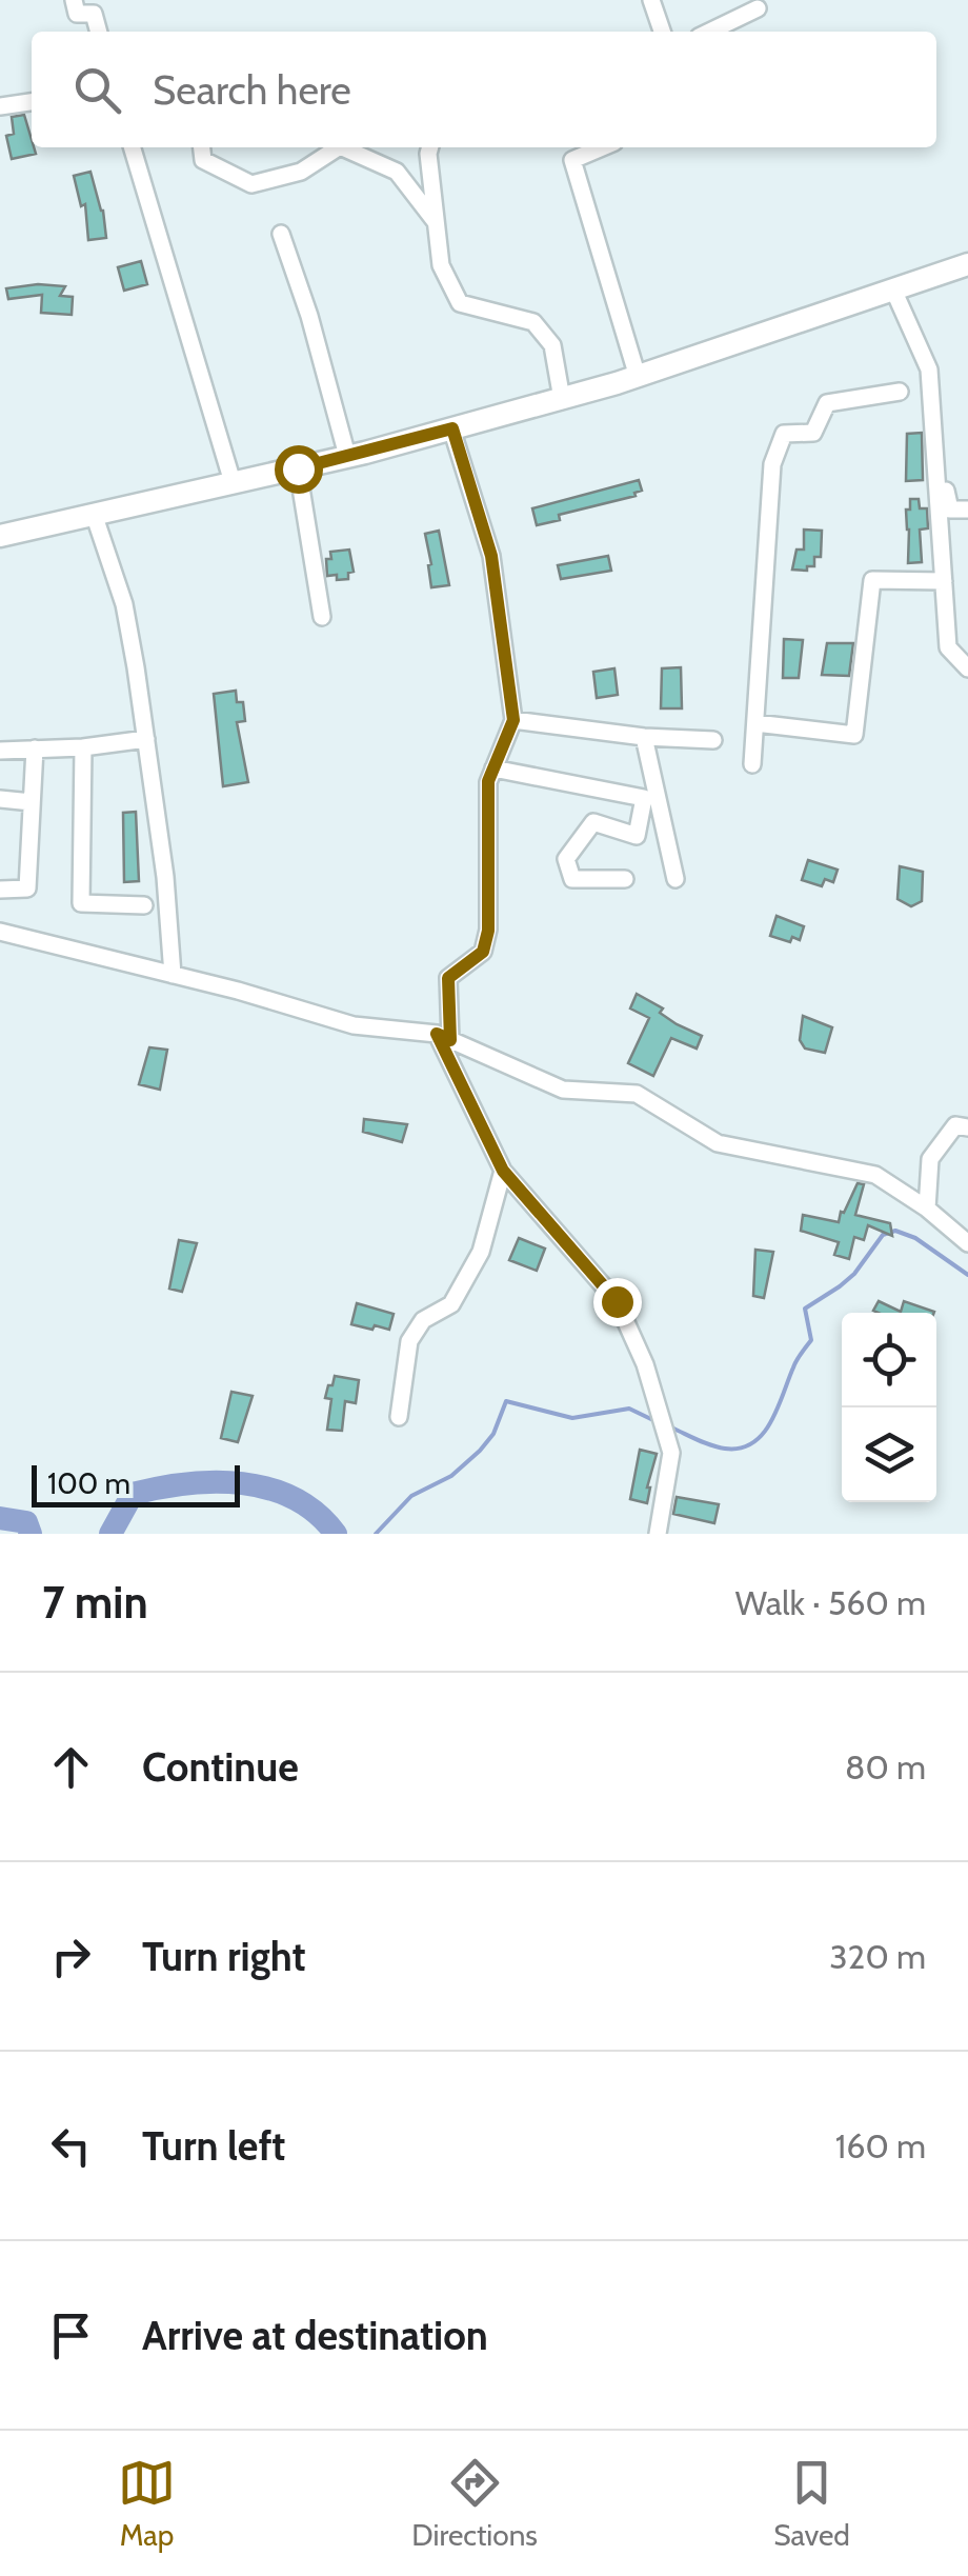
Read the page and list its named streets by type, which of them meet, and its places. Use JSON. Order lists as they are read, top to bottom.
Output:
{
  "scale_bar": "100 m",
  "page": {
    "search": "Search here",
    "scale": "100 m",
    "heading": ["7 min", "Walk · 560 m"],
    "list": [
      ["Continue", "80 m"],
      ["Turn right", "320 m"],
      ["Turn left", "160 m"],
      "Arrive at destination"
    ],
    "nav": ["Map", "Directions", "Saved"]
  }
}
